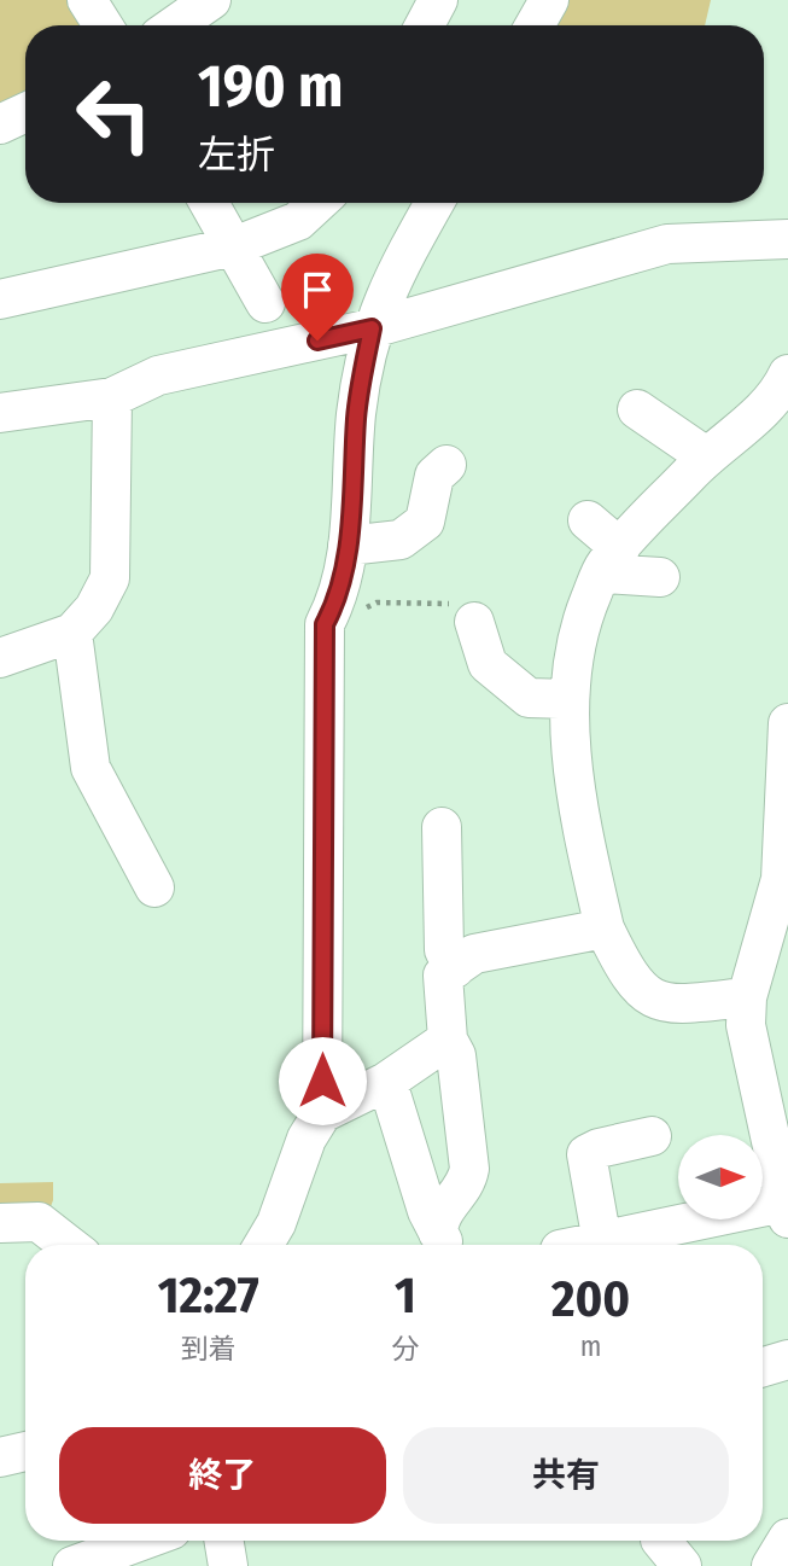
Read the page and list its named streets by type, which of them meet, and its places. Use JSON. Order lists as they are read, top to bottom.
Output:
{
  "north": "right",
  "page": {
    "turn": ["190 m", "左折"],
    "eta": [
      "12:27",
      "到着",
      "1",
      "分",
      "200",
      "m"
    ],
    "buttons": ["終了", "共有"]
  }
}
